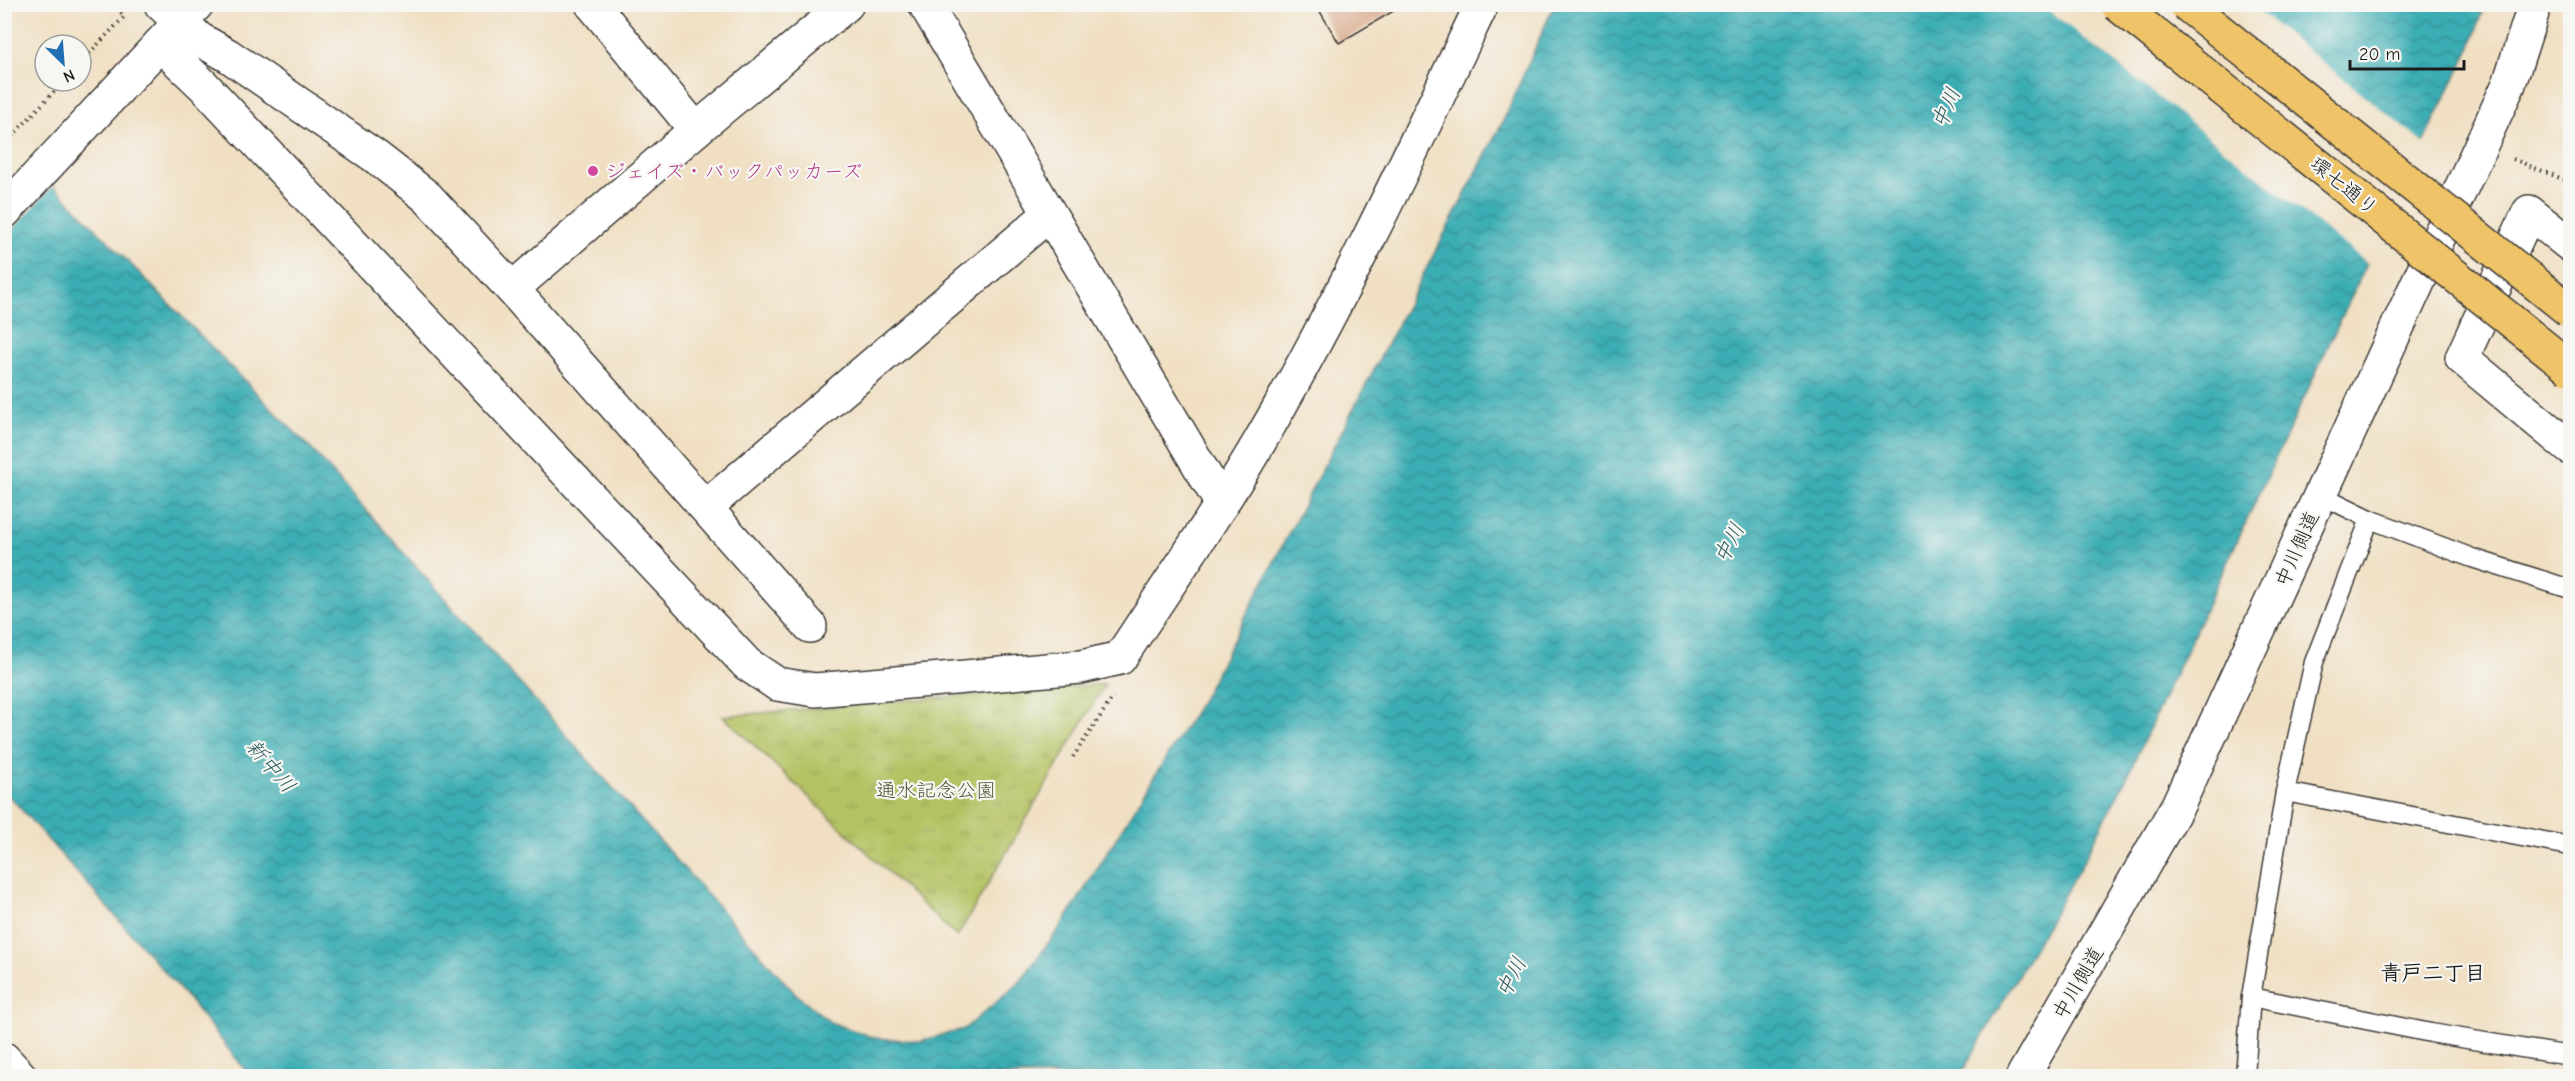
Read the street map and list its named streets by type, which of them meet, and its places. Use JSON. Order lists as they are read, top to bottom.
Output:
{
  "streets": {
    "main road": ["環七通り"],
    "street": ["中川側道"]
  },
  "districts": ["青戸二丁目"],
  "water": ["中川", "新中川"],
  "parks": ["通水記念公園"],
  "places": ["ジェイズ・バックパッカーズ"],
  "scale_bar": "20 m",
  "north": "bottom right"
}
